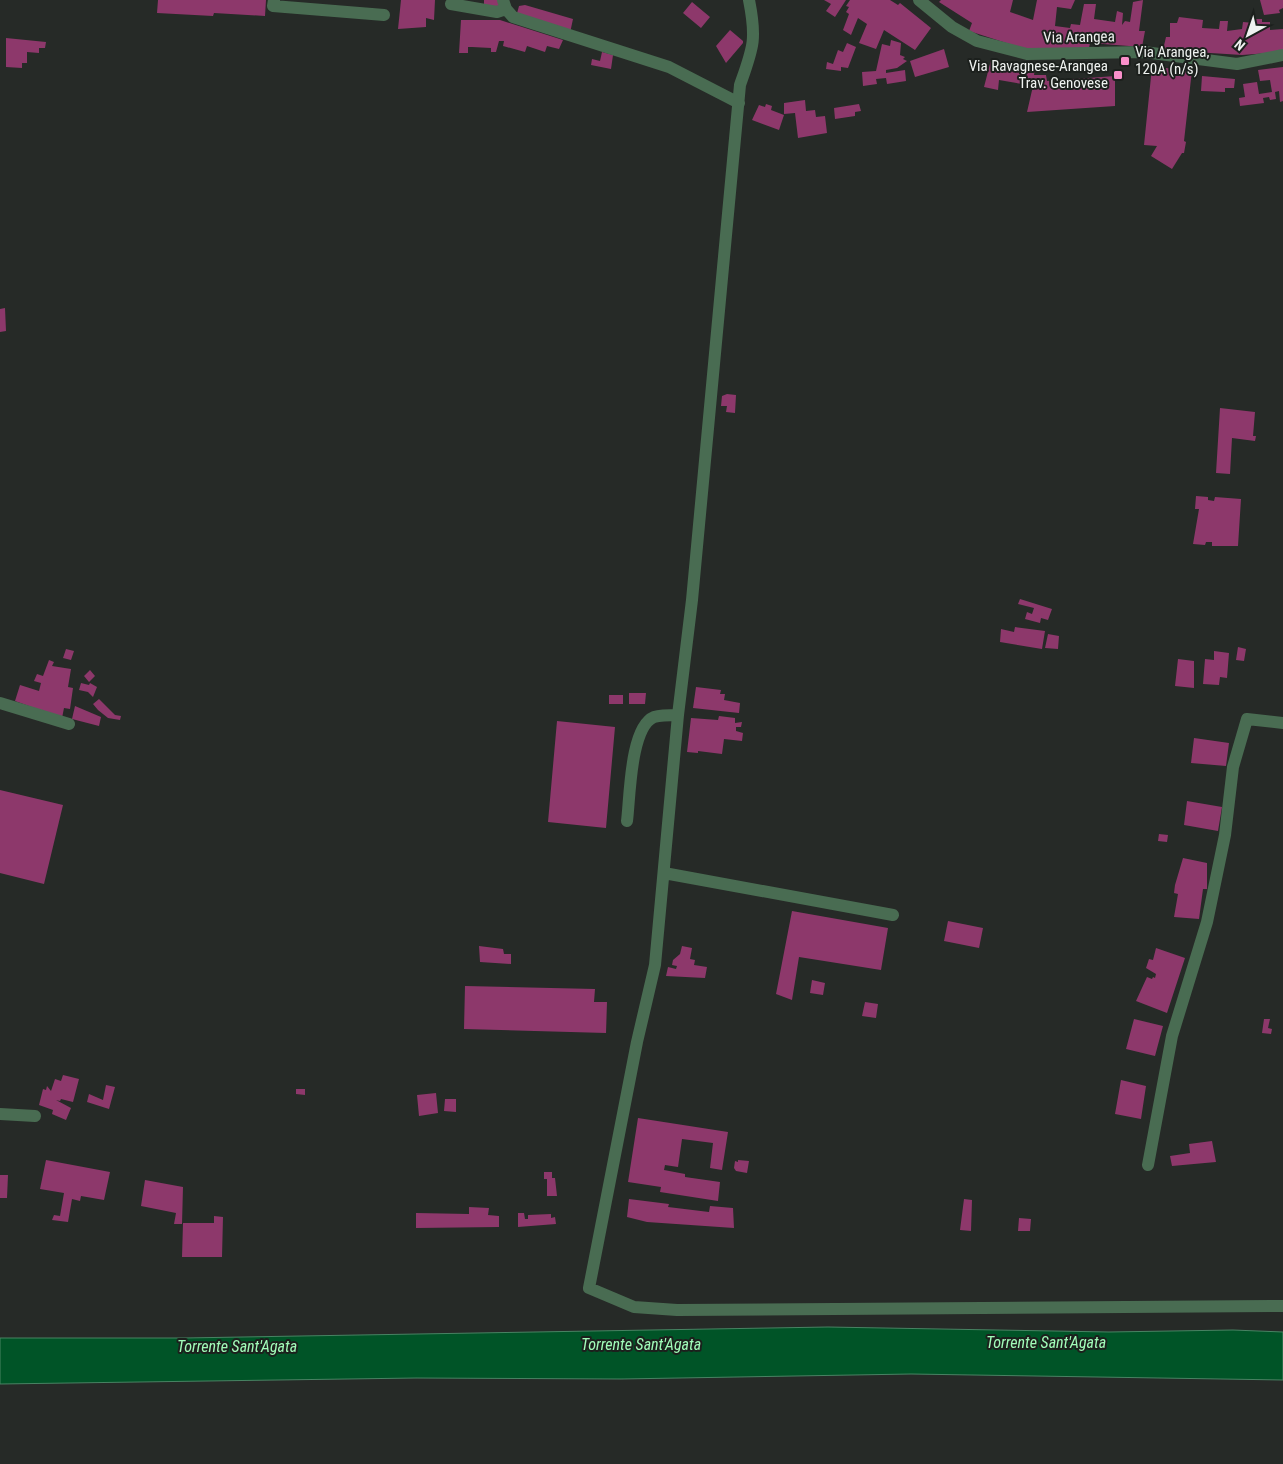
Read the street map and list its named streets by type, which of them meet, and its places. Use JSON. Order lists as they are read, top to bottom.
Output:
{
  "streets": {
    "street": ["Via Arangea"]
  },
  "water": ["Torrente Sant'Agata"],
  "places": {
    "transit": ["Via Arangea, 120A (n/s)", "Via Ravagnese-Arangea Trav. Genovese"]
  },
  "north": "bottom left"
}
